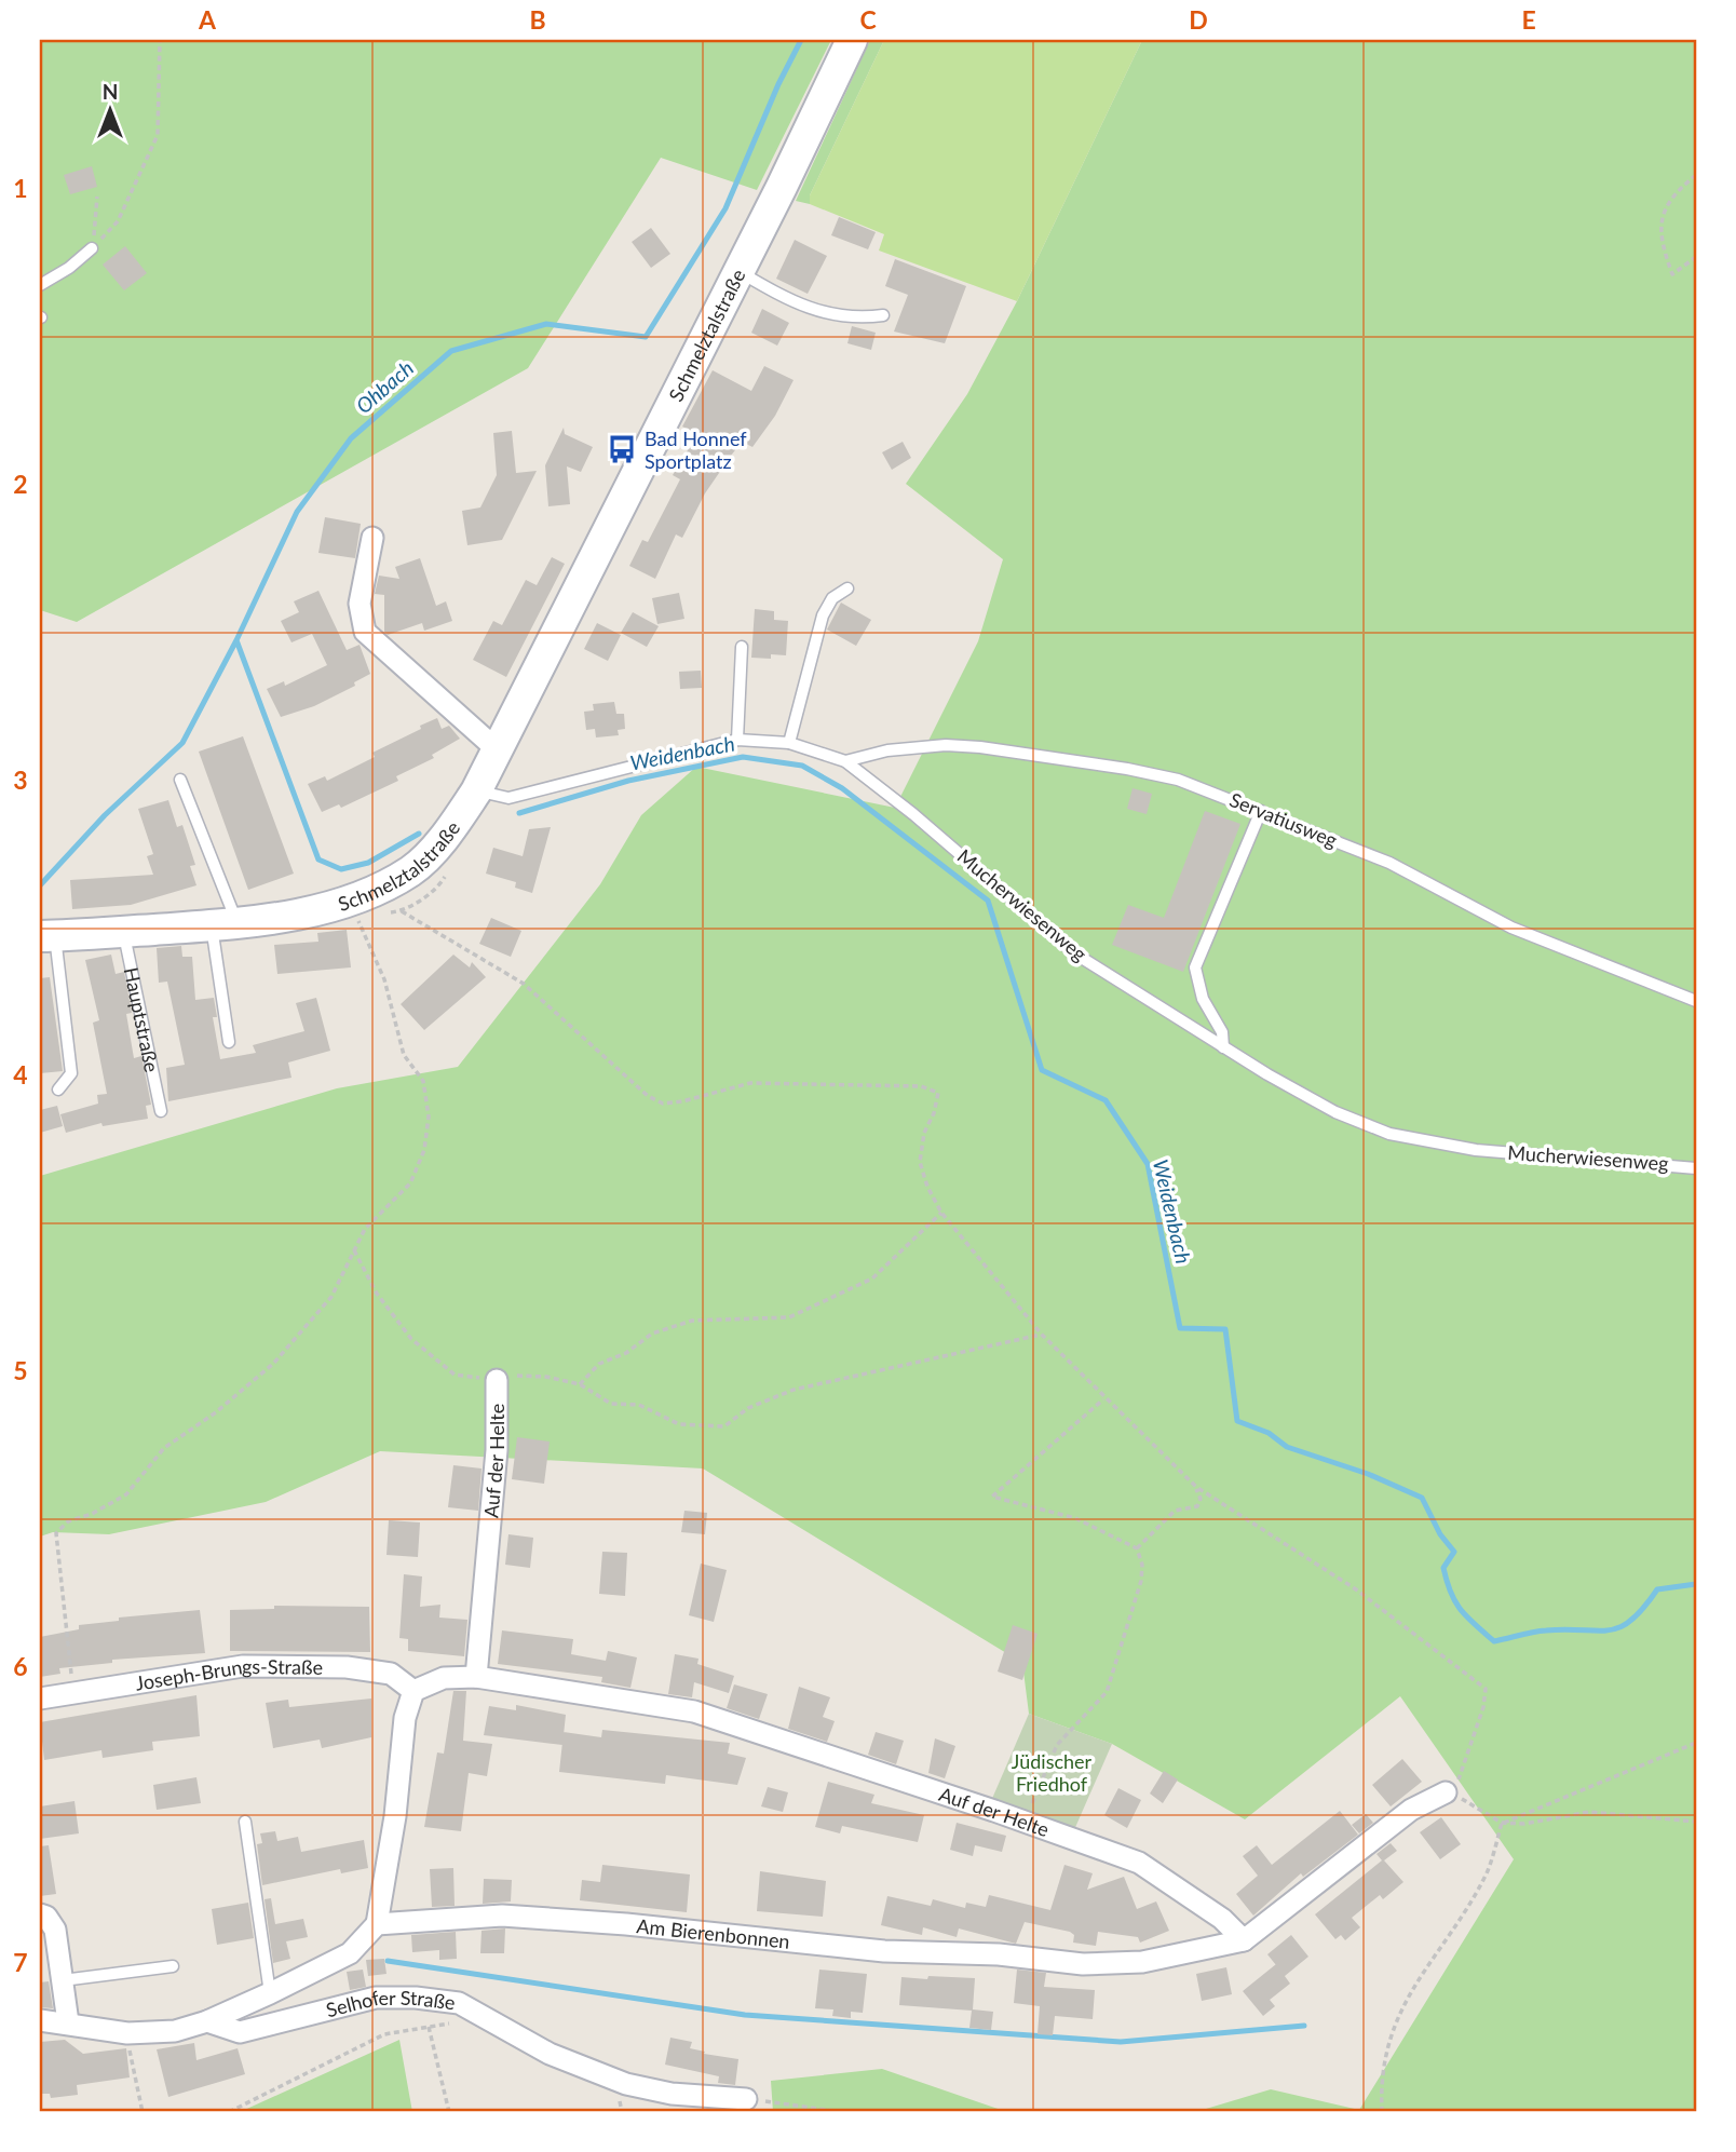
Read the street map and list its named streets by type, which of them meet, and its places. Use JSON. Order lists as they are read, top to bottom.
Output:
{
  "streets": {
    "main road": ["Schmelztalstraße"],
    "street": [
      "Auf der Helte",
      "Joseph-Brungs-Straße",
      "Am Bierenbonnen",
      "Selhofer Straße"
    ],
    "lane": ["Servatiusweg", "Mucherwiesenweg", "Hauptstraße"]
  },
  "crossings": [
    ["Schmelztalstraße", "Mucherwiesenweg"],
    ["Servatiusweg", "Mucherwiesenweg"],
    ["Auf der Helte", "Joseph-Brungs-Straße"],
    ["Auf der Helte", "Am Bierenbonnen"]
  ],
  "water": ["Ohbach", "Weidenbach"],
  "parks": ["Jüdischer Friedhof"],
  "places": {
    "bus stop": ["Bad Honnef Sportplatz"]
  },
  "north": "top",
  "grid": {
    "columns": [
      "A",
      "B",
      "C",
      "D",
      "E"
    ],
    "rows": [
      "1",
      "2",
      "3",
      "4",
      "5",
      "6",
      "7"
    ]
  }
}
